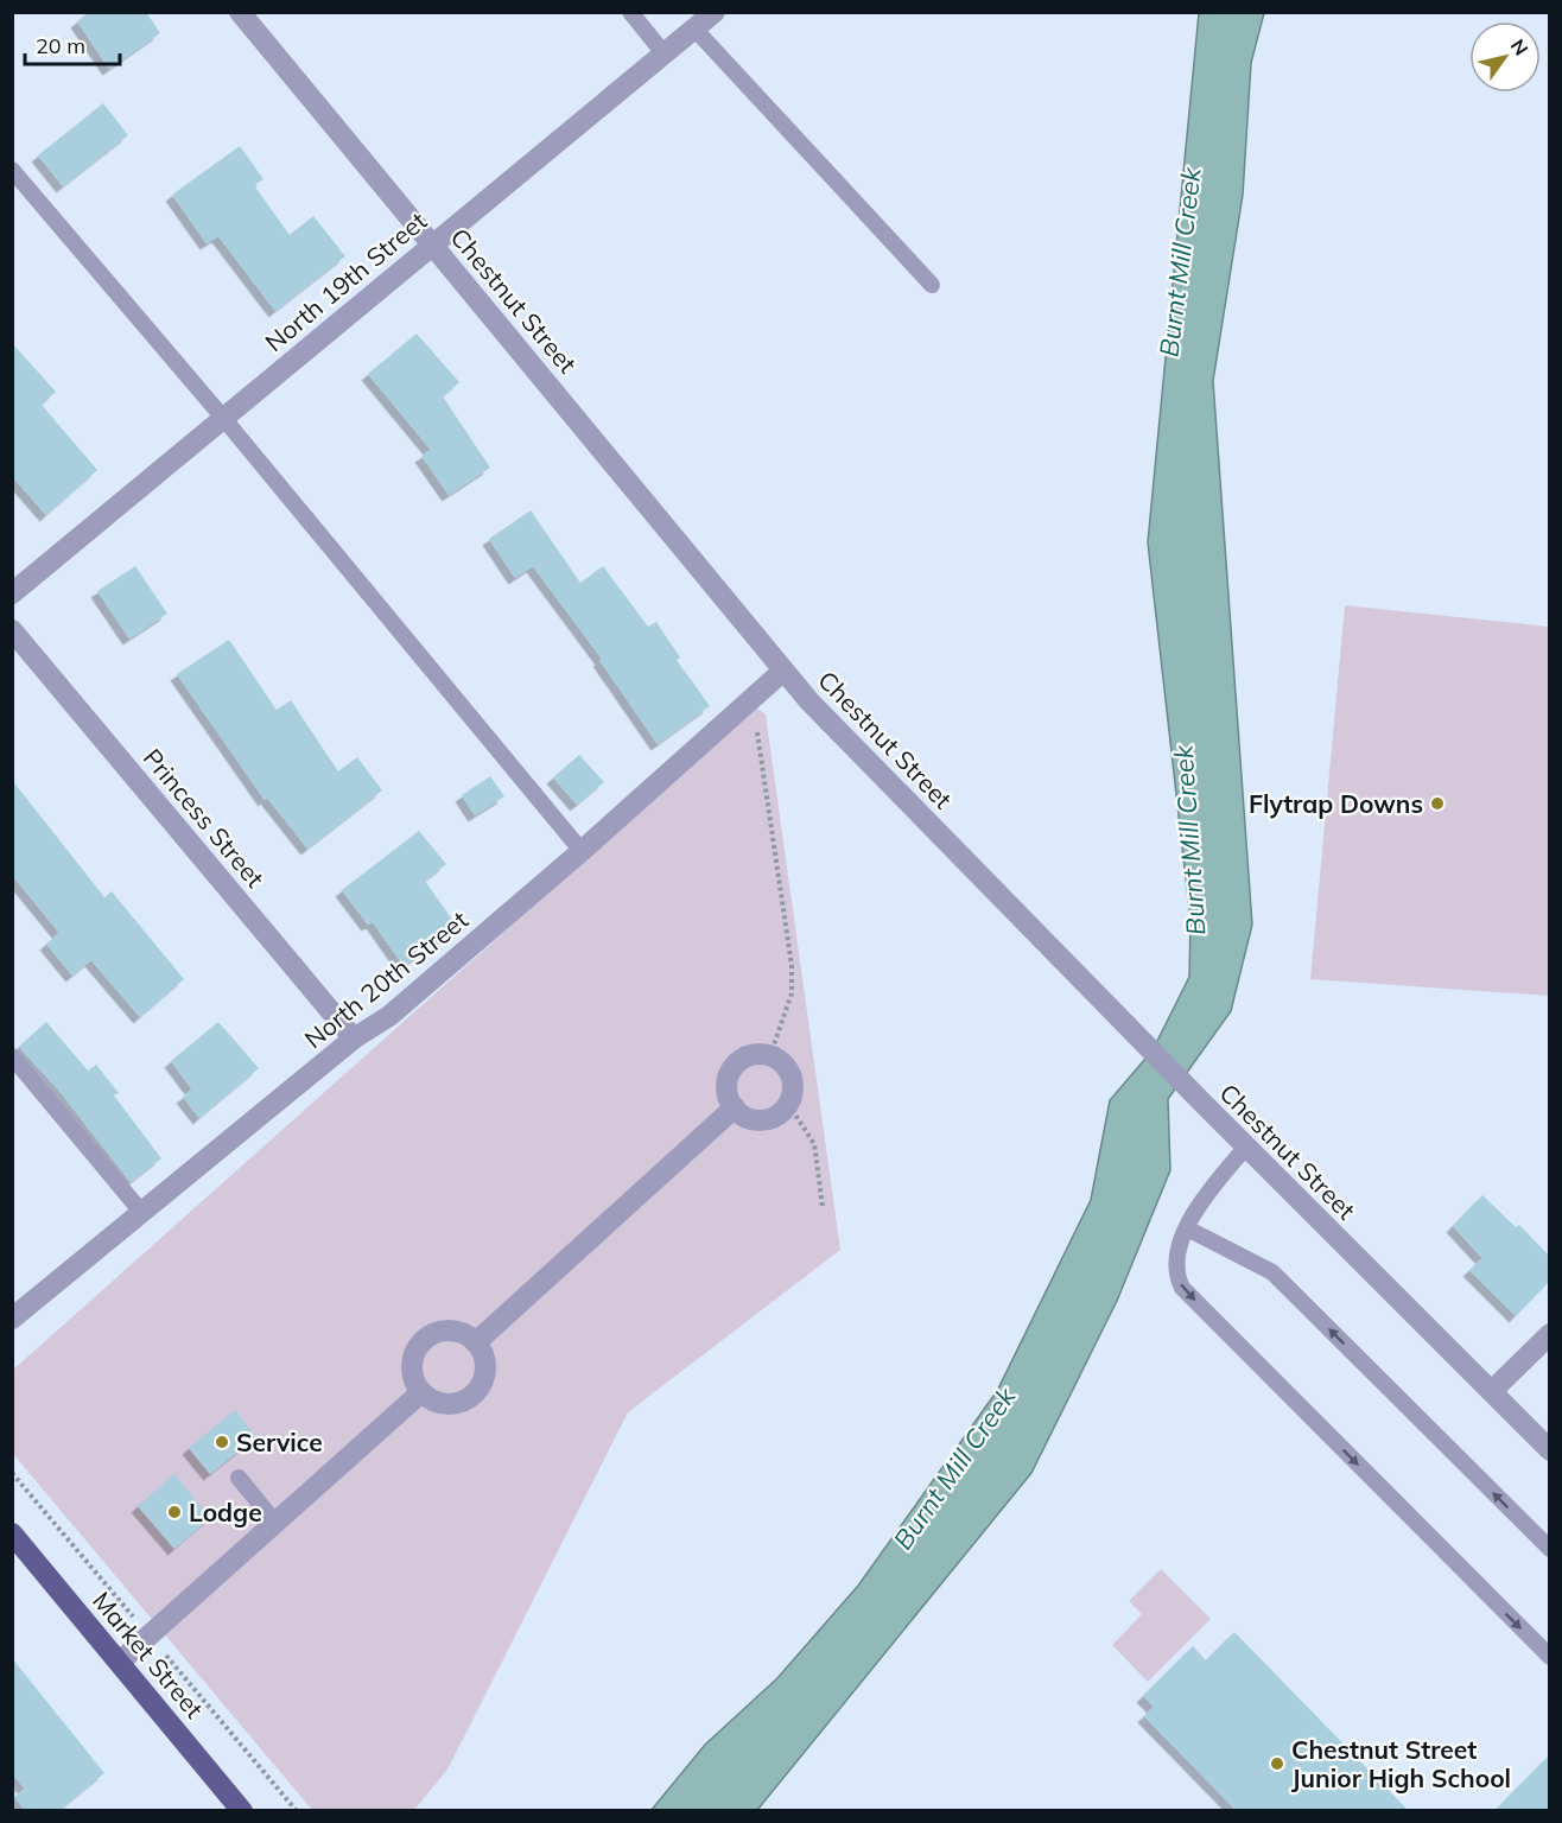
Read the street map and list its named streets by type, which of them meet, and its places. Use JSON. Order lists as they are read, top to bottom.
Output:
{
  "streets": {
    "main road": ["Market Street"],
    "street": [
      "North 19th Street",
      "Chestnut Street",
      "Princess Street",
      "North 20th Street"
    ]
  },
  "crossings": [
    ["North 19th Street", "Chestnut Street"],
    ["Chestnut Street", "North 20th Street"],
    ["Princess Street", "North 20th Street"]
  ],
  "water": ["Burnt Mill Creek"],
  "places": [
    "Flytrap Downs",
    "Service",
    "Lodge",
    "Chestnut Street Junior High School"
  ],
  "scale_bar": "20 m",
  "north": "top right"
}
